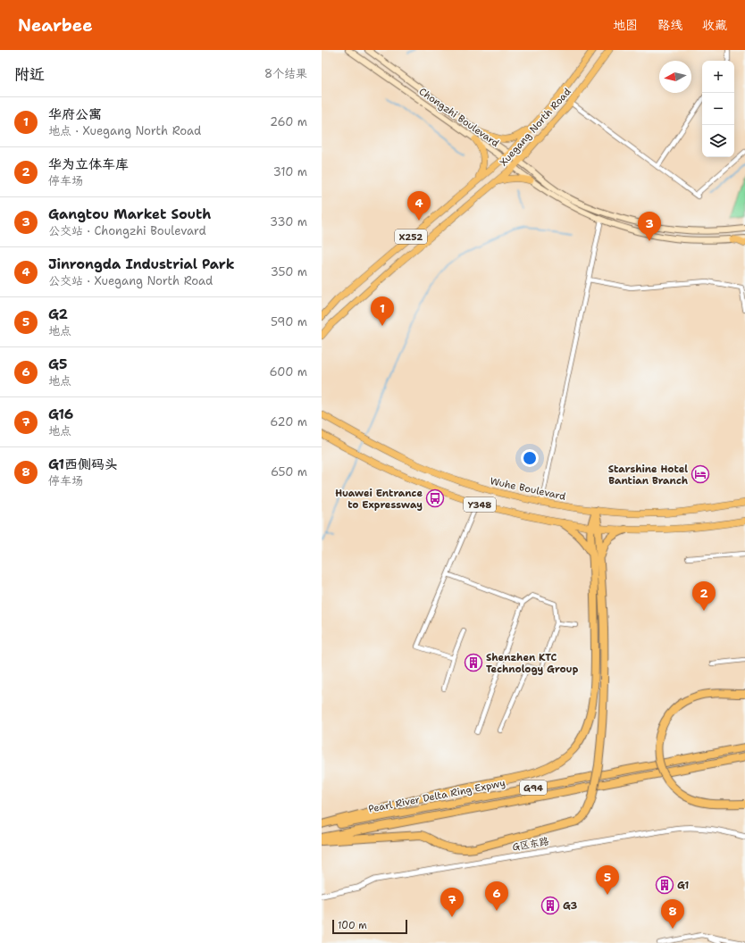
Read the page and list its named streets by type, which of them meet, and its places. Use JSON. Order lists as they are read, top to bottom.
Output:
{
  "streets": {
    "highway": ["G94", "Pearl River Delta Ring Expwy"],
    "main road": [
      "Chongzhi Boulevard",
      "Xuegang North Road",
      "X252",
      "Wuhe Boulevard",
      "Y348"
    ],
    "street": ["G区东路"]
  },
  "crossings": [
    ["Chongzhi Boulevard", "Xuegang North Road"]
  ],
  "places": {
    "hotel": ["Starshine Hotel Bantian Branch"],
    "bus stop": ["Huawei Entrance to Expressway"],
    "building": ["Shenzhen KTC Technology Group", "G1", "G3"]
  },
  "scale_bar": "100 m",
  "north": "left",
  "page": {
    "header": "Nearbee",
    "nav": ["地图", "路线", "收藏"],
    "heading": ["附近", "8个结果"],
    "map_buttons": ["+", "−"],
    "list": [
      {
        "mark": "1",
        "name": "华府公寓",
        "note": "地点 · Xuegang North Road",
        "value": "260 m"
      },
      {
        "mark": "2",
        "name": "华为立体车库",
        "note": "停车场",
        "value": "310 m"
      },
      {
        "mark": "3",
        "name": "Gangtou Market South",
        "note": "公交站 · Chongzhi Boulevard",
        "value": "330 m"
      },
      {
        "mark": "4",
        "name": "Jinrongda Industrial Park",
        "note": "公交站 · Xuegang North Road",
        "value": "350 m"
      },
      {
        "mark": "5",
        "name": "G2",
        "note": "地点",
        "value": "590 m"
      },
      {
        "mark": "6",
        "name": "G5",
        "note": "地点",
        "value": "600 m"
      },
      {
        "mark": "7",
        "name": "G16",
        "note": "地点",
        "value": "620 m"
      },
      {
        "mark": "8",
        "name": "G1西侧码头",
        "note": "停车场",
        "value": "650 m"
      }
    ],
    "pins": [
      "4",
      "3",
      "1",
      "2",
      "5",
      "6",
      "7",
      "8"
    ],
    "scale": "100 m"
  }
}
